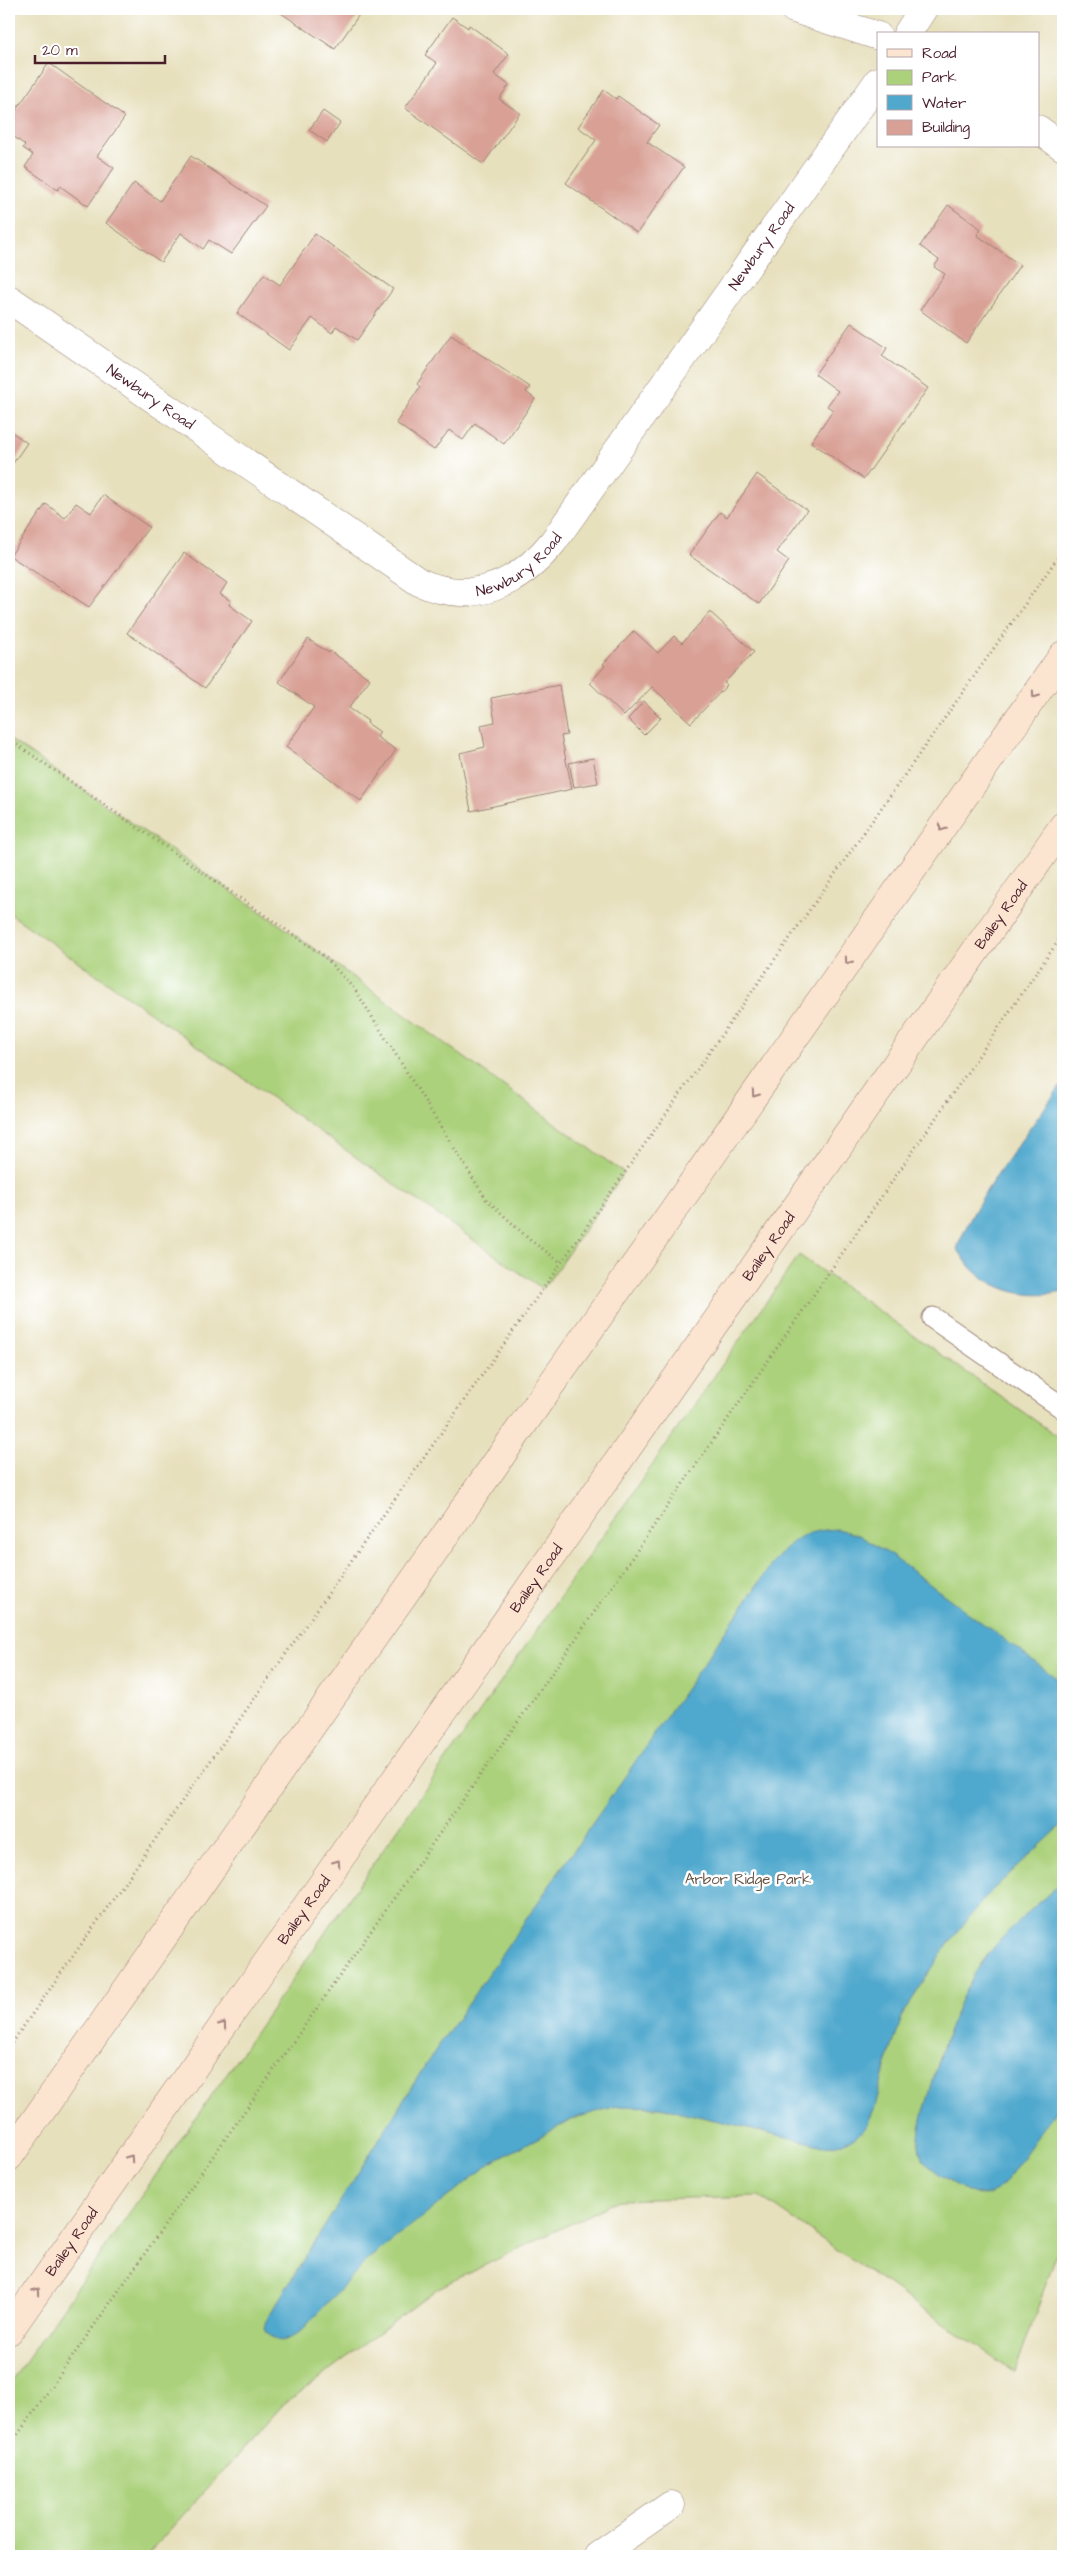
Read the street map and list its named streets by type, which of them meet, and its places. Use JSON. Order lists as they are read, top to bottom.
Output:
{
  "streets": {
    "main road": ["Bailey Road"],
    "street": ["Newbury Road"]
  },
  "parks": ["Arbor Ridge Park"],
  "legend": [
    "Road",
    "Park",
    "Water",
    "Building"
  ],
  "scale_bar": "20 m"
}
